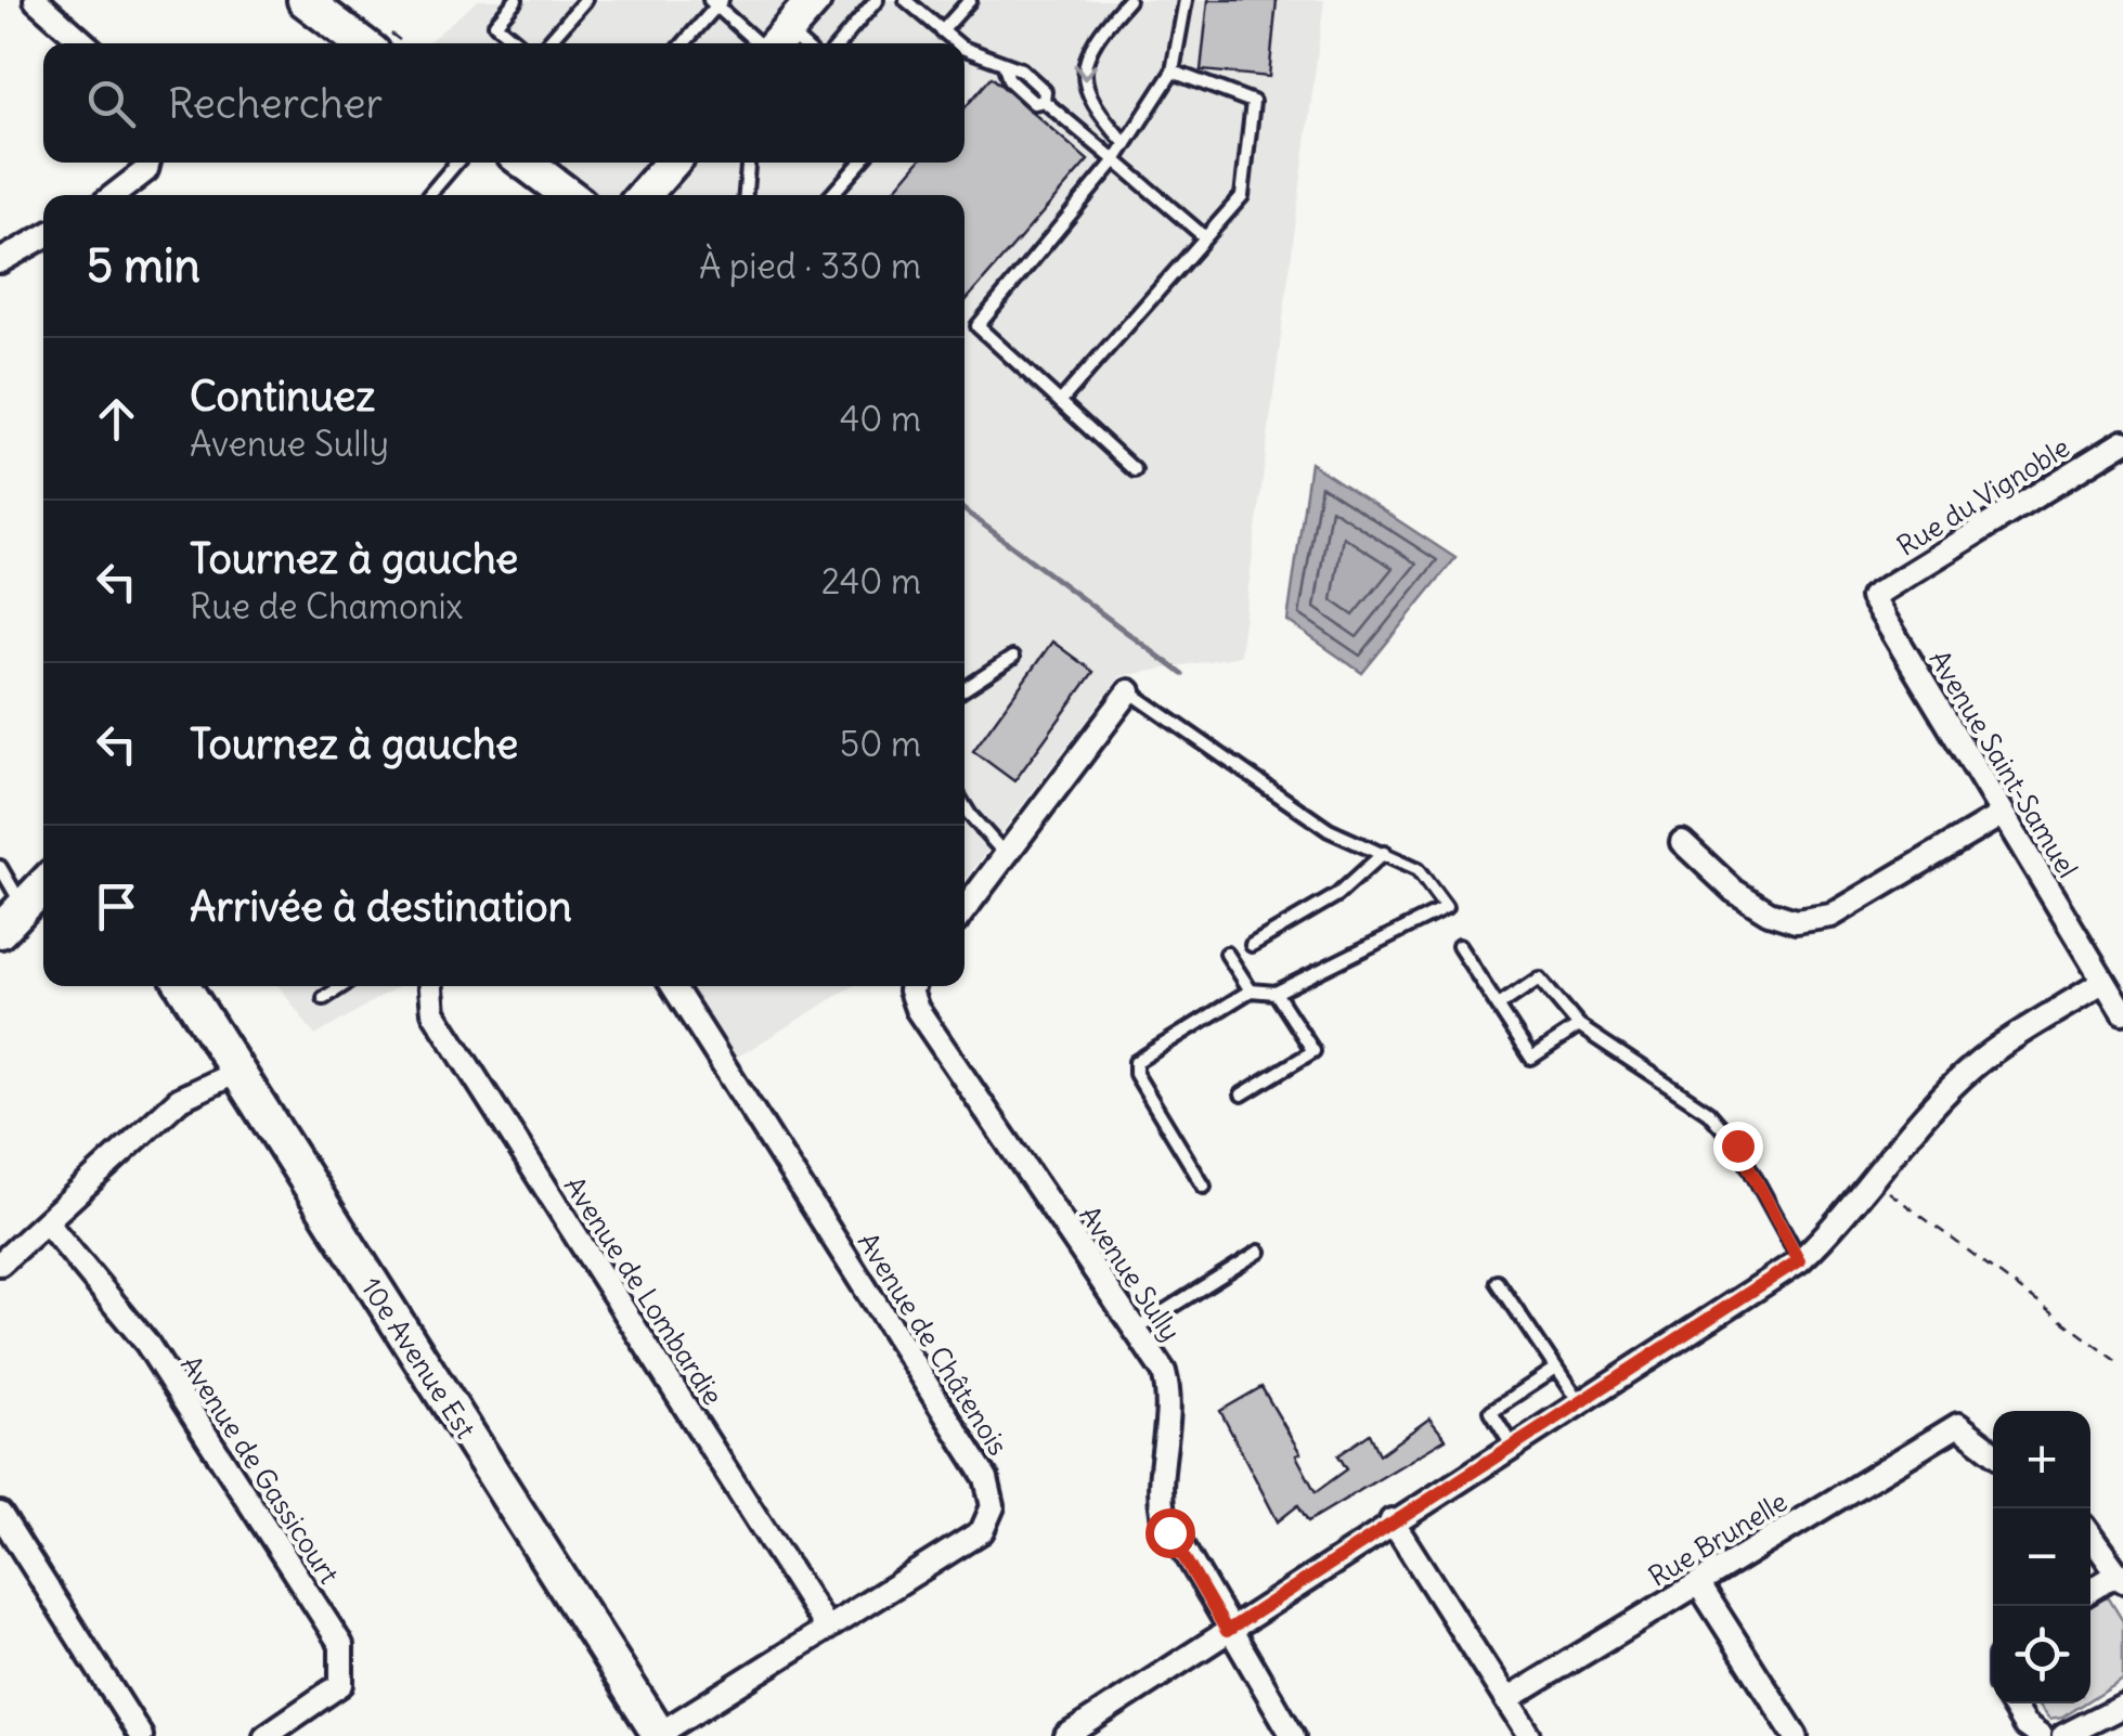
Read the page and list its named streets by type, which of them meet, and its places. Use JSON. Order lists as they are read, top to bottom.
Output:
{
  "streets": {
    "street": [
      "Rue du Vignoble",
      "Avenue Saint-Samuel",
      "Avenue Sully",
      "Avenue de Lombardie",
      "Avenue de Châtenois",
      "10e Avenue Est",
      "Avenue de Gassicourt",
      "Rue Brunelle"
    ]
  },
  "crossings": [
    ["Rue du Vignoble", "Avenue Saint-Samuel"],
    ["Avenue de Lombardie", "Avenue de Châtenois"],
    ["Avenue de Châtenois", "10e Avenue Est"]
  ],
  "page": {
    "search": "Rechercher",
    "heading": ["5 min", "À pied · 330 m"],
    "list": [
      ["Continuez", "Avenue Sully", "40 m"],
      ["Tournez à gauche", "Rue de Chamonix", "240 m"],
      ["Tournez à gauche", "50 m"],
      "Arrivée à destination"
    ],
    "map_buttons": ["+", "−"]
  }
}
